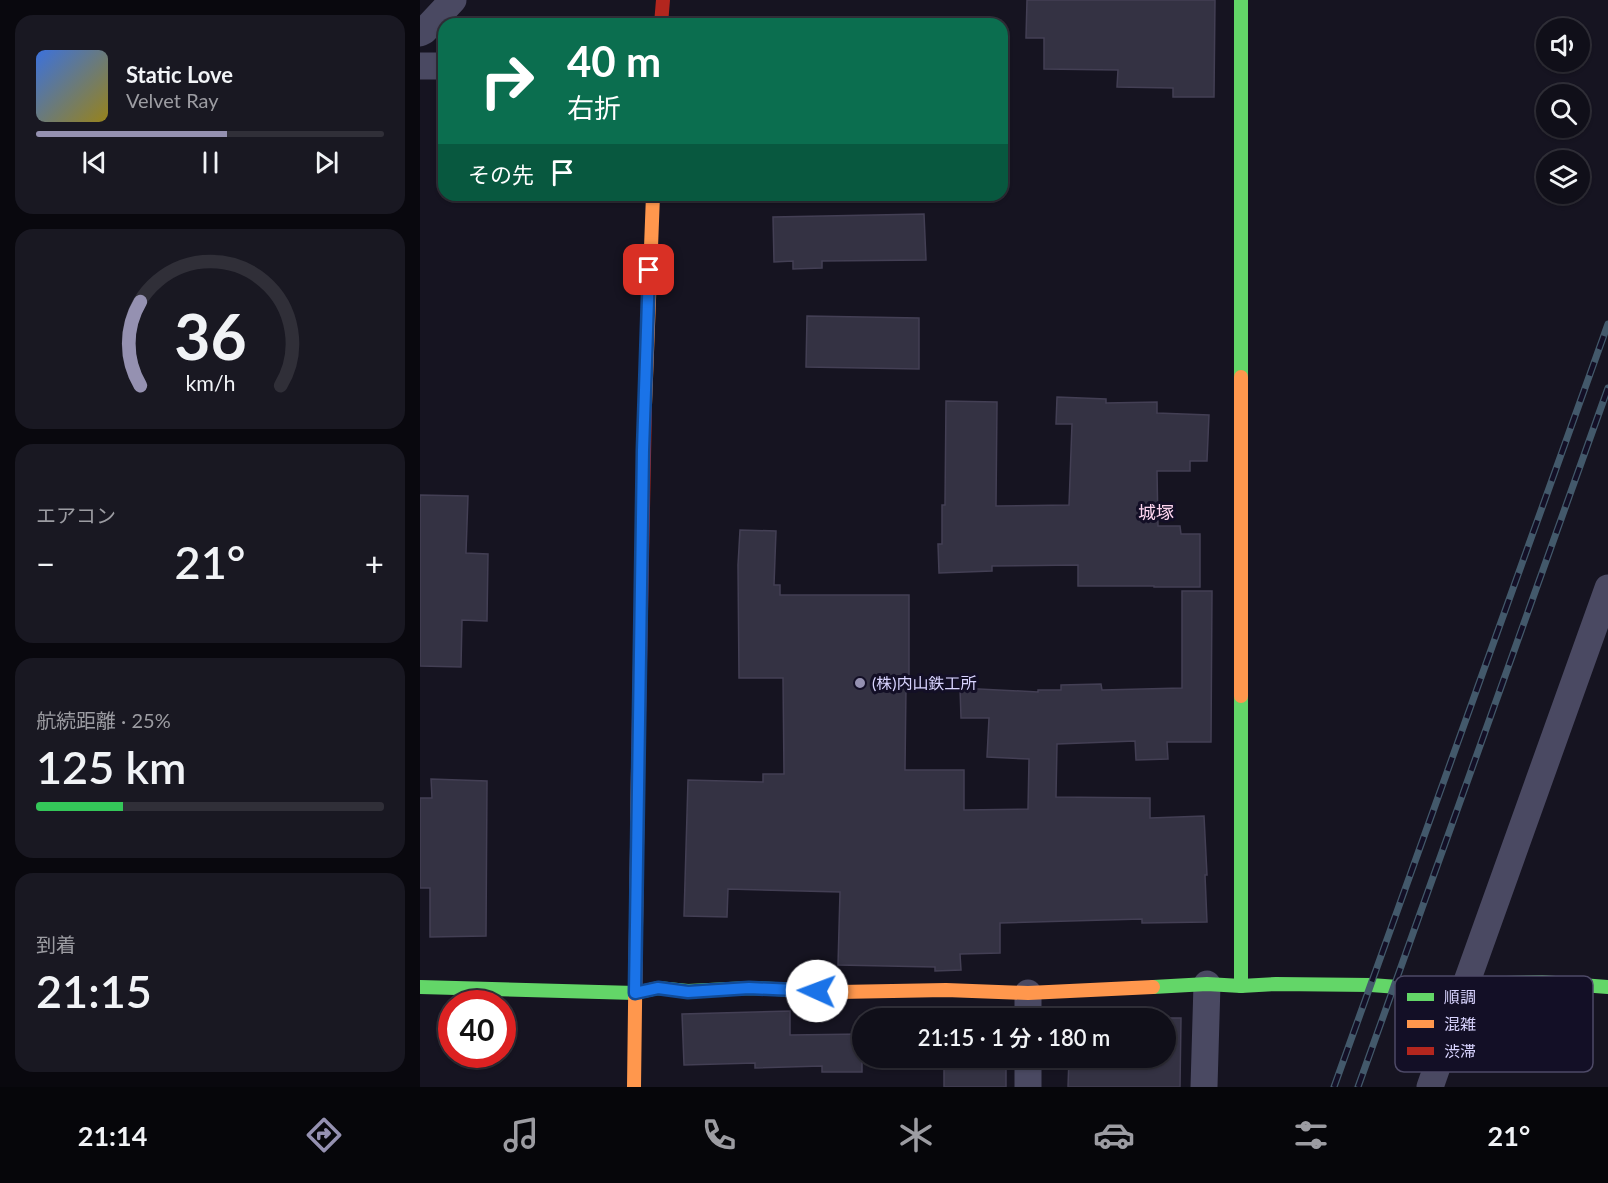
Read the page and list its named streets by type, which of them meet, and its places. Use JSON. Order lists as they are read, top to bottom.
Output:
{
  "districts": ["城塚"],
  "places": ["(株)内山鉄工所"],
  "legend": ["順調", "混雑", "渋滞"],
  "page": {
    "turn": ["40 m", "右折"],
    "song": ["Static Love", "Velvet Ray"],
    "then": "その先",
    "tile": [
      "エアコン",
      ["航続距離 · 25%", "125 km"],
      ["到着", "21:15"]
    ],
    "heat": ["−", "21°", "+"],
    "limit": "40",
    "trip": "21:15 · 1 分 · 180 m",
    "tabs": ["21:14", "21°"],
    "gauge": ["36", "km/h"]
  }
}
